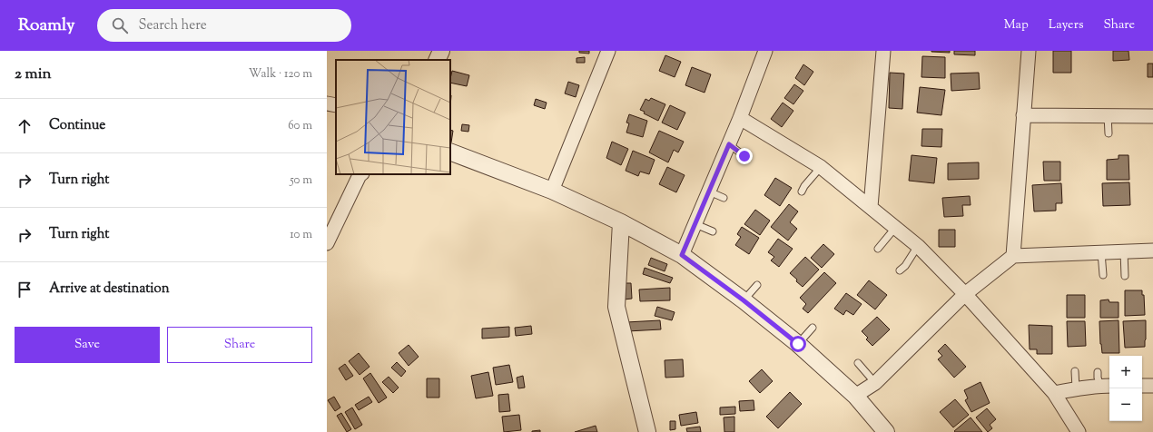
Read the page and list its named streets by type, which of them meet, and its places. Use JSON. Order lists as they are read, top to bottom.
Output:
{
  "page": {
    "header": "Roamly",
    "search": "Search here",
    "nav": ["Map", "Layers", "Share"],
    "heading": ["2 min", "Walk · 120 m"],
    "list": [
      ["Continue", "60 m"],
      ["Turn right", "50 m"],
      ["Turn right", "10 m"],
      "Arrive at destination"
    ],
    "buttons": ["Save", "Share"],
    "map_buttons": ["+", "−"]
  }
}
